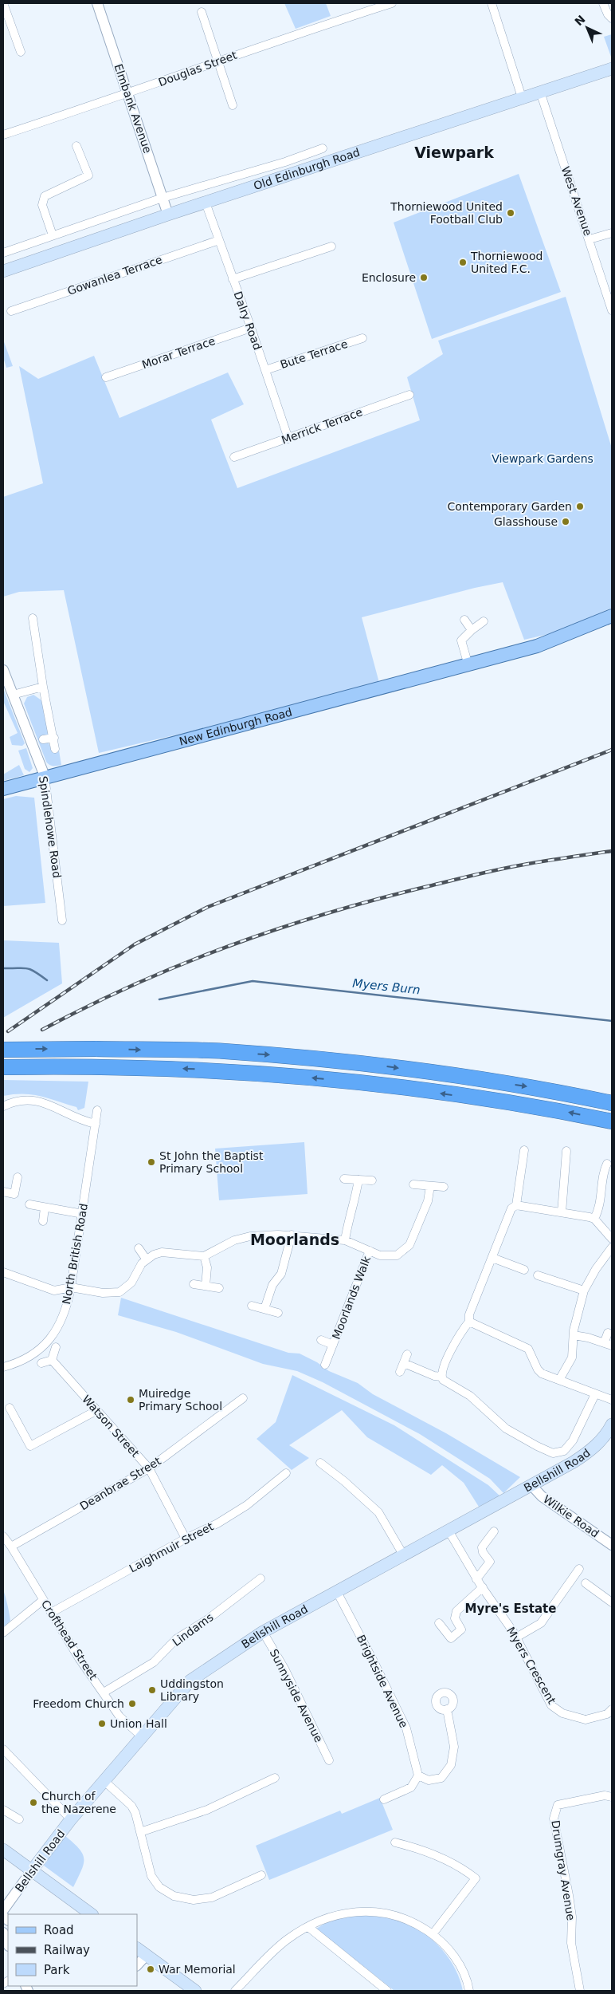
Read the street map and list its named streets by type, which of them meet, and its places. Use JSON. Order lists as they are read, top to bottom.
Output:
{
  "streets": {
    "main road": ["Old Edinburgh Road", "New Edinburgh Road", "Bellshill Road"],
    "street": [
      "Douglas Street",
      "Elmbank Avenue",
      "West Avenue",
      "Gowanlea Terrace",
      "Dalry Road",
      "Morar Terrace",
      "Bute Terrace",
      "Merrick Terrace",
      "Spindlehowe Road",
      "North British Road",
      "Moorlands Walk",
      "Watson Street",
      "Deanbrae Street",
      "Wilkie Road",
      "Laighmuir Street",
      "Lindams",
      "Crofthead Street",
      "Myers Crescent",
      "Brightside Avenue",
      "Sunnyside Avenue",
      "Drumgray Avenue"
    ]
  },
  "crossings": [
    ["Douglas Street", "Elmbank Avenue"],
    ["Elmbank Avenue", "Old Edinburgh Road"],
    ["Old Edinburgh Road", "West Avenue"],
    ["Old Edinburgh Road", "Dalry Road"],
    ["Gowanlea Terrace", "Dalry Road"],
    ["Dalry Road", "Morar Terrace"],
    ["Dalry Road", "Bute Terrace"],
    ["Dalry Road", "Merrick Terrace"],
    ["New Edinburgh Road", "Spindlehowe Road"],
    ["Watson Street", "Deanbrae Street"],
    ["Watson Street", "Laighmuir Street"],
    ["Bellshill Road", "Wilkie Road"],
    ["Bellshill Road", "Crofthead Street"],
    ["Bellshill Road", "Myers Crescent"],
    ["Bellshill Road", "Brightside Avenue"],
    ["Bellshill Road", "Sunnyside Avenue"],
    ["Deanbrae Street", "Crofthead Street"],
    ["Laighmuir Street", "Crofthead Street"],
    ["Lindams", "Crofthead Street"]
  ],
  "districts": ["Viewpark", "Moorlands", "Myre's Estate"],
  "water": ["Myers Burn"],
  "parks": ["Viewpark Gardens"],
  "places": [
    "Thorniewood United Football Club",
    "Thorniewood United F.C.",
    "Enclosure",
    "Contemporary Garden",
    "Glasshouse",
    "St John the Baptist Primary School",
    "Muiredge Primary School",
    "Uddingston Library",
    "Freedom Church",
    "Union Hall",
    "Church of the Nazerene",
    "War Memorial"
  ],
  "legend": ["Road", "Railway", "Park"],
  "north": "top left"
}
